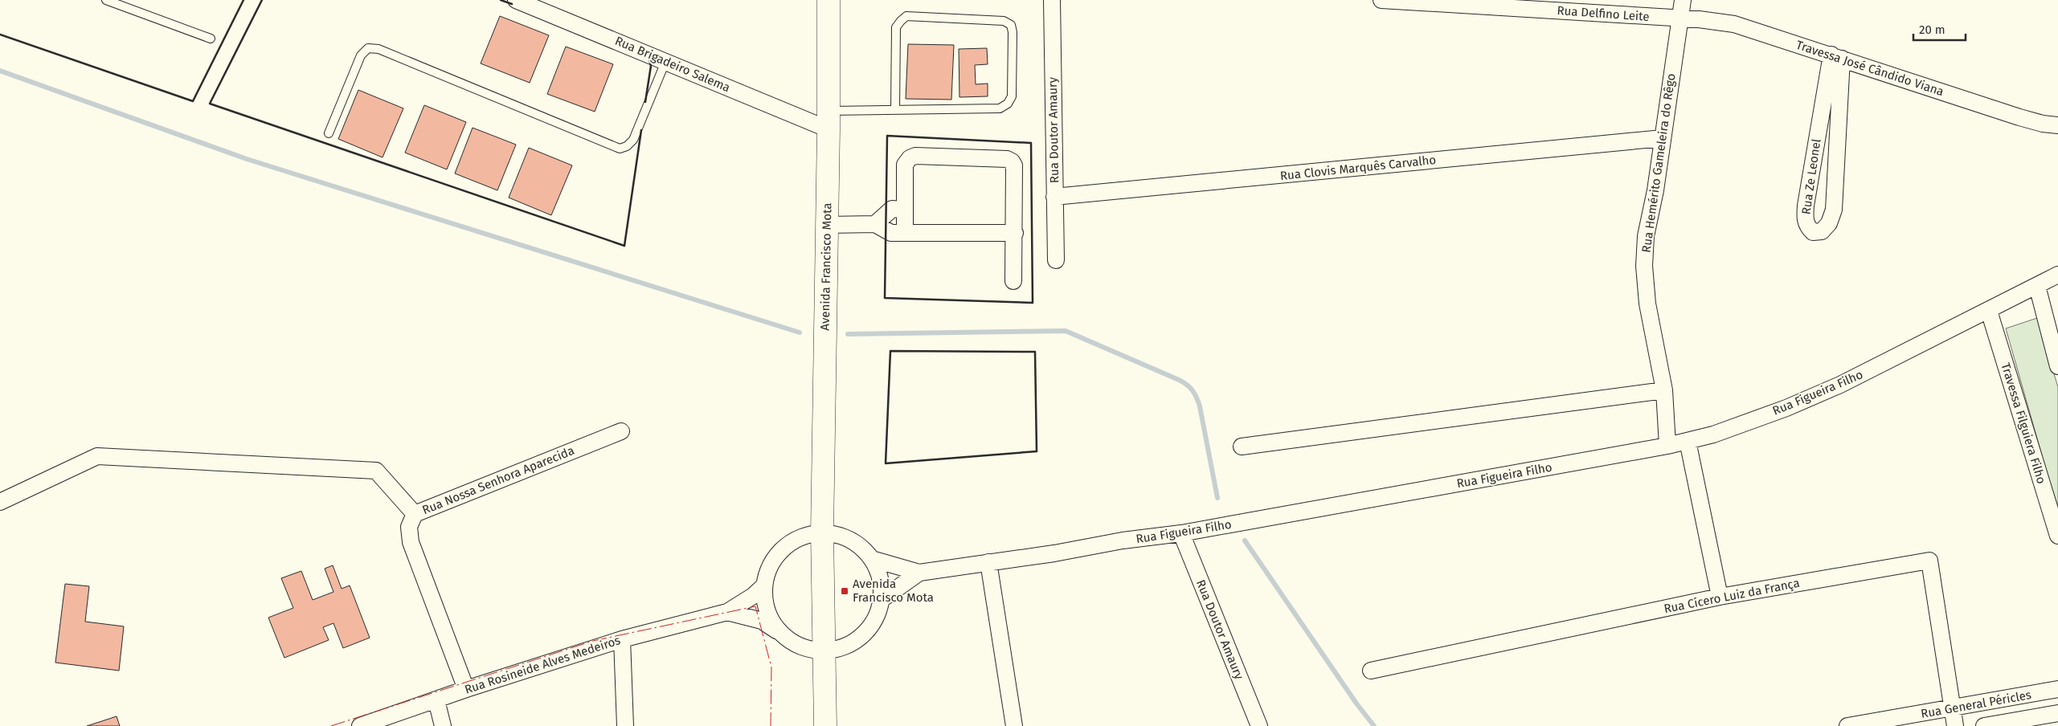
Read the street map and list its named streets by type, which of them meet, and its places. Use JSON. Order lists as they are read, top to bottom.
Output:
{
  "streets": {
    "main road": ["Avenida Francisco Mota"],
    "street": [
      "Rua Delfino Leite",
      "Rua Brigadeiro Salema",
      "Travessa José Cândido Viana",
      "Rua Doutor Amaury",
      "Rua Hemérito Gameleira do Rêgo",
      "Rua Clovis Marquês Carvalho",
      "Rua Ze Leonel",
      "Rua Figueira Filho",
      "Travessa Filguiera Filho",
      "Rua Nossa Senhora Aparecida",
      "Rua Cícero Luiz da França",
      "Rua Rosineide Alves Medeiros",
      "Rua General Péricles"
    ]
  },
  "crossings": [
    ["Rua Delfino Leite", "Travessa José Cândido Viana"],
    ["Rua Delfino Leite", "Rua Hemérito Gameleira do Rêgo"],
    ["Rua Brigadeiro Salema", "Avenida Francisco Mota"],
    ["Travessa José Cândido Viana", "Rua Hemérito Gameleira do Rêgo"],
    ["Travessa José Cândido Viana", "Rua Ze Leonel"],
    ["Rua Doutor Amaury", "Rua Clovis Marquês Carvalho"],
    ["Rua Doutor Amaury", "Rua Figueira Filho"],
    ["Rua Hemérito Gameleira do Rêgo", "Rua Clovis Marquês Carvalho"],
    ["Rua Hemérito Gameleira do Rêgo", "Rua Figueira Filho"],
    ["Avenida Francisco Mota", "Rua Rosineide Alves Medeiros"],
    ["Rua Figueira Filho", "Travessa Filguiera Filho"],
    ["Rua Nossa Senhora Aparecida", "Rua Rosineide Alves Medeiros"],
    ["Rua Cícero Luiz da França", "Rua General Péricles"]
  ],
  "places": {
    "transit": ["Avenida Francisco Mota"]
  },
  "scale_bar": "20 m"
}
